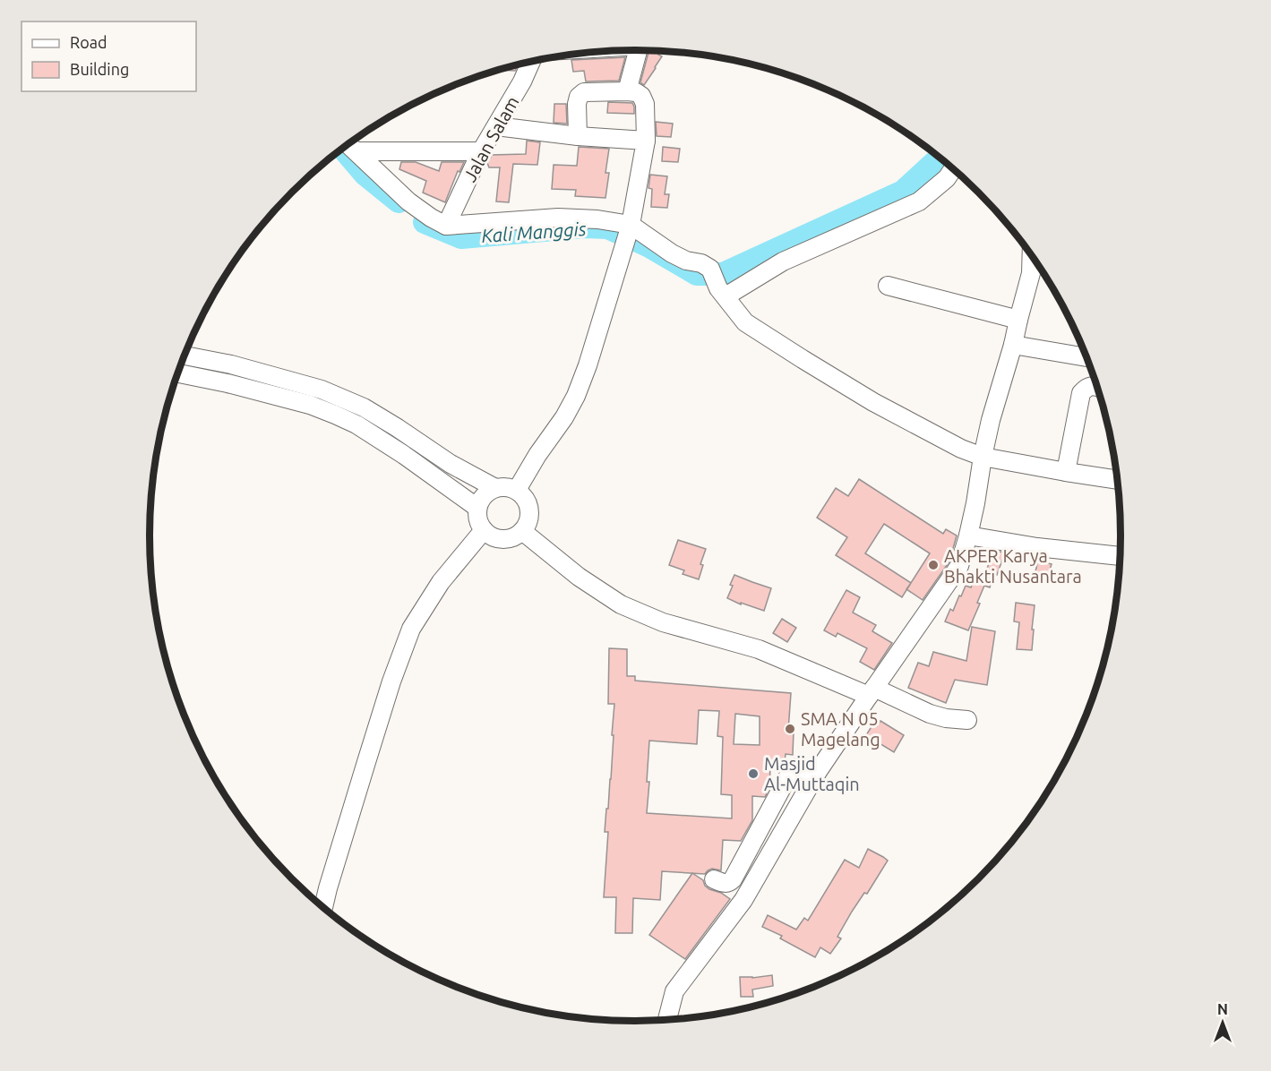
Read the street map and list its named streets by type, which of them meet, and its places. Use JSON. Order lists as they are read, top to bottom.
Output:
{
  "streets": {
    "street": ["Jalan Salam"]
  },
  "water": ["Kali Manggis"],
  "places": ["AKPER Karya Bhakti Nusantara", "SMA N 05 Magelang", "Masjid Al-Muttaqin"],
  "legend": ["Road", "Building"],
  "north": "top"
}
